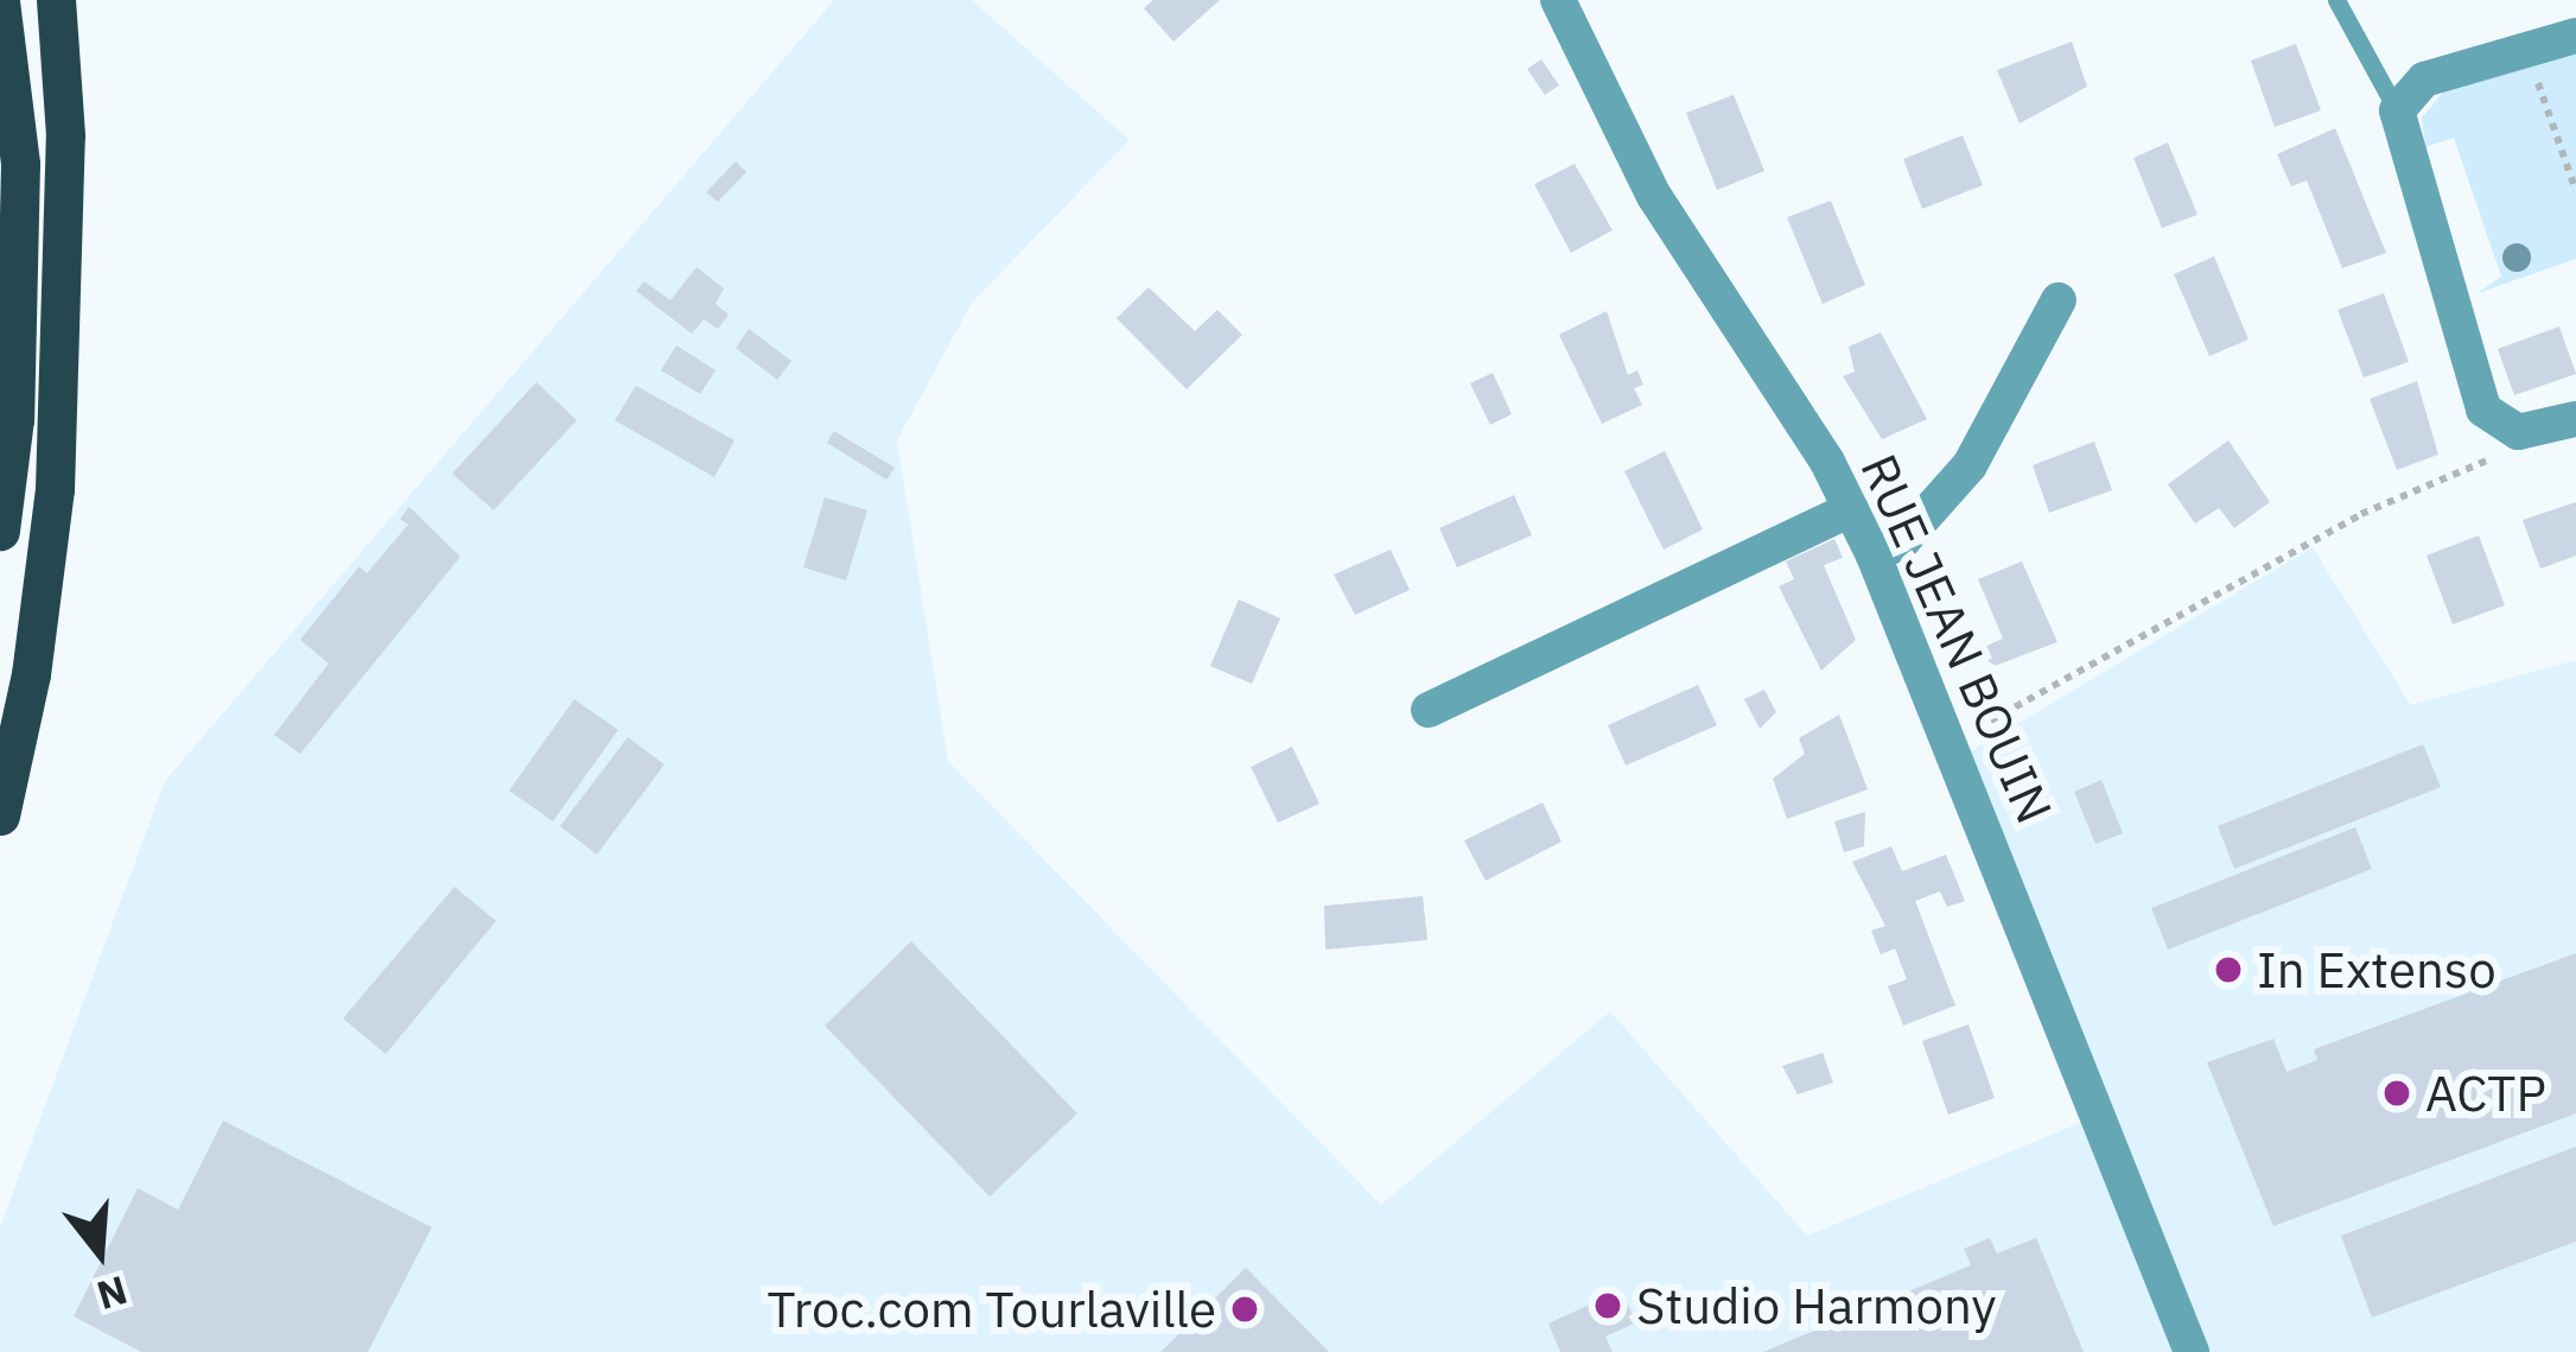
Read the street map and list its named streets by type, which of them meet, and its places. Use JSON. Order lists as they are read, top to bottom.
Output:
{
  "streets": {
    "street": ["RUE JEAN BOUIN"]
  },
  "places": [
    "In Extenso",
    "ACTP",
    "Studio Harmony",
    "Troc.com Tourlaville"
  ],
  "north": "bottom"
}
